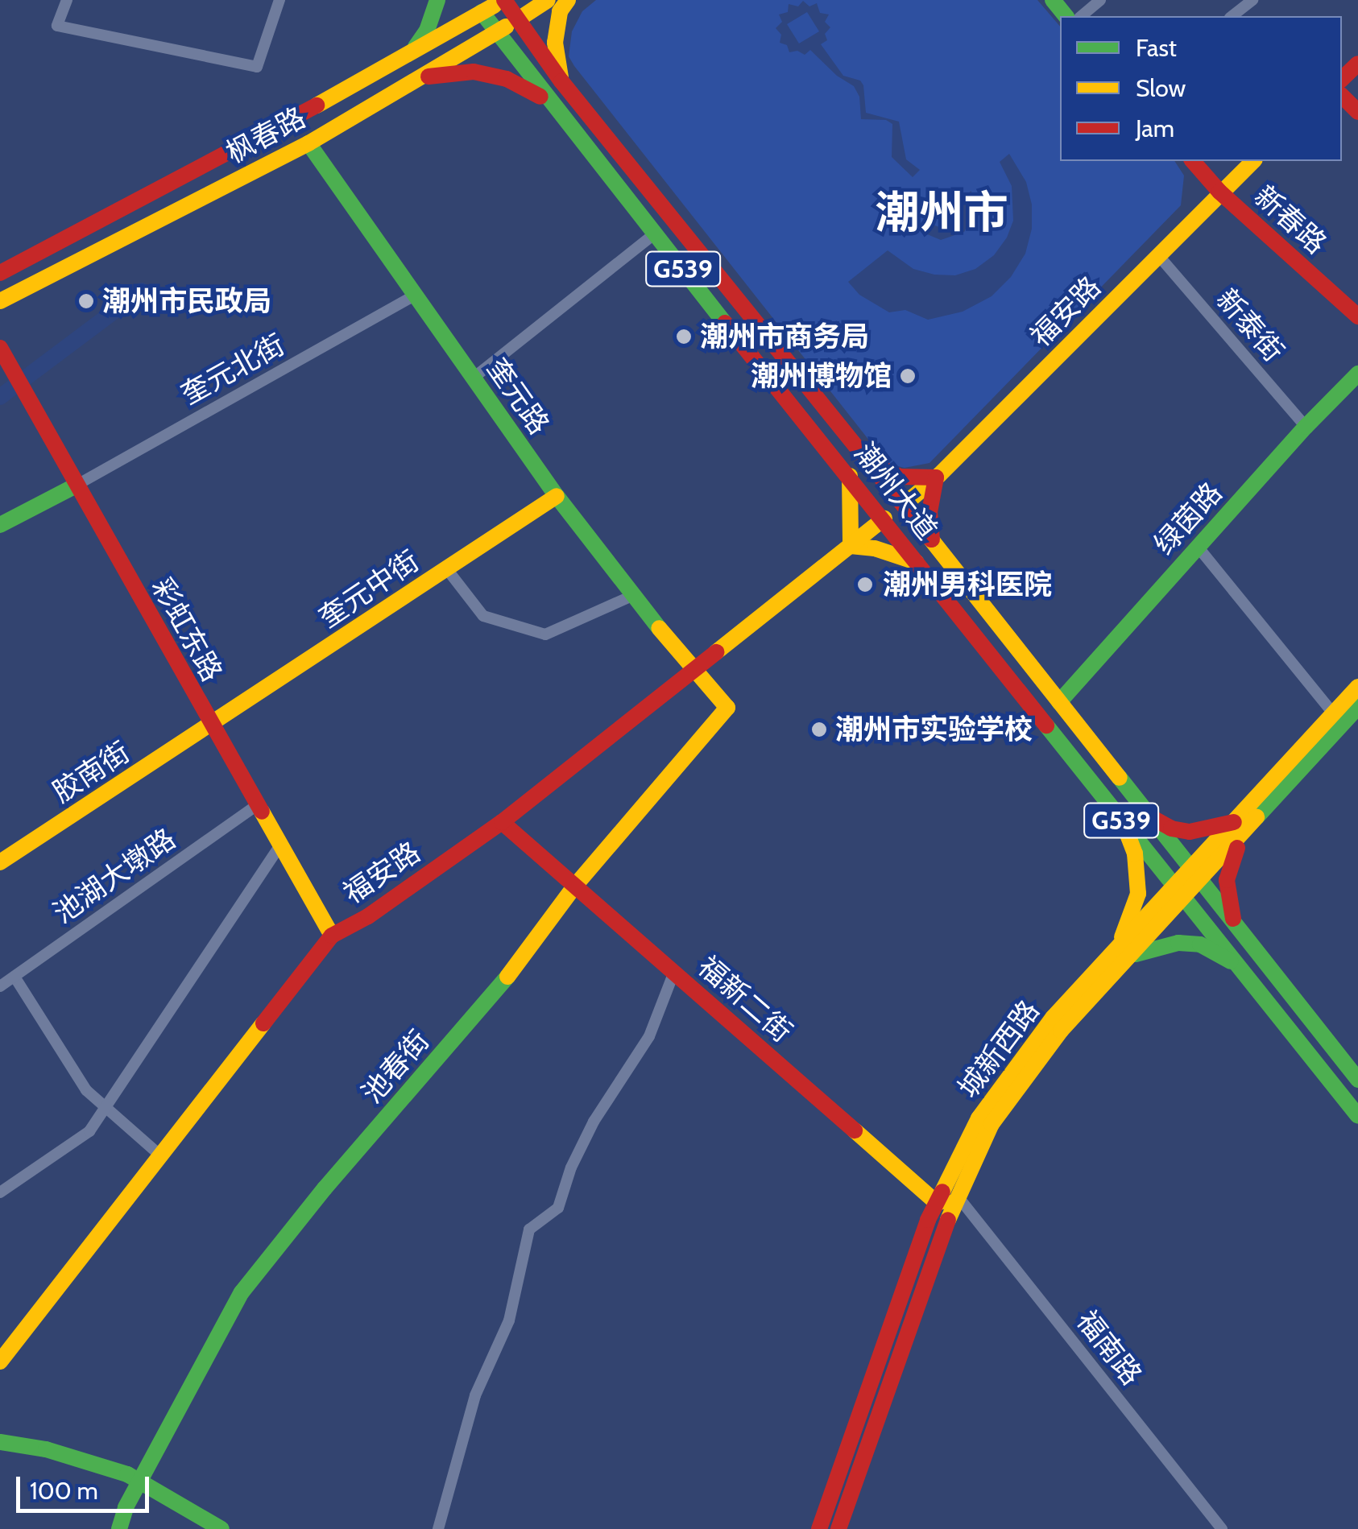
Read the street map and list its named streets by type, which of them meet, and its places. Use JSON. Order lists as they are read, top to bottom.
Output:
{
  "streets": {
    "main road": [
      "枫春路",
      "新春路",
      "G539",
      "福安路",
      "奎元路",
      "潮州大道",
      "绿茵路",
      "奎元中街",
      "彩虹东路",
      "胶南街",
      "福新二街",
      "城新西路",
      "池春街"
    ],
    "street": [
      "新泰街",
      "奎元北街",
      "池湖大墩路",
      "福南路"
    ]
  },
  "crossings": [
    ["枫春路", "奎元路"],
    ["枫春路", "潮州大道"],
    ["新春路", "福安路"],
    ["福安路", "新泰街"],
    ["福安路", "奎元路"],
    ["福安路", "潮州大道"],
    ["福安路", "彩虹东路"],
    ["福安路", "福新二街"],
    ["福安路", "池春街"],
    ["新泰街", "绿茵路"],
    ["奎元北街", "奎元路"],
    ["奎元北街", "彩虹东路"],
    ["奎元路", "奎元中街"],
    ["奎元路", "池春街"],
    ["潮州大道", "绿茵路"],
    ["潮州大道", "城新西路"],
    ["奎元中街", "彩虹东路"],
    ["奎元中街", "胶南街"],
    ["彩虹东路", "胶南街"],
    ["彩虹东路", "池湖大墩路"],
    ["福新二街", "城新西路"],
    ["福新二街", "池春街"],
    ["城新西路", "福南路"]
  ],
  "districts": ["潮州市"],
  "places": [
    "潮州市民政局",
    "潮州市商务局",
    "潮州博物馆",
    "潮州男科医院",
    "潮州市实验学校"
  ],
  "legend": ["Fast", "Slow", "Jam"],
  "scale_bar": "100 m"
}
